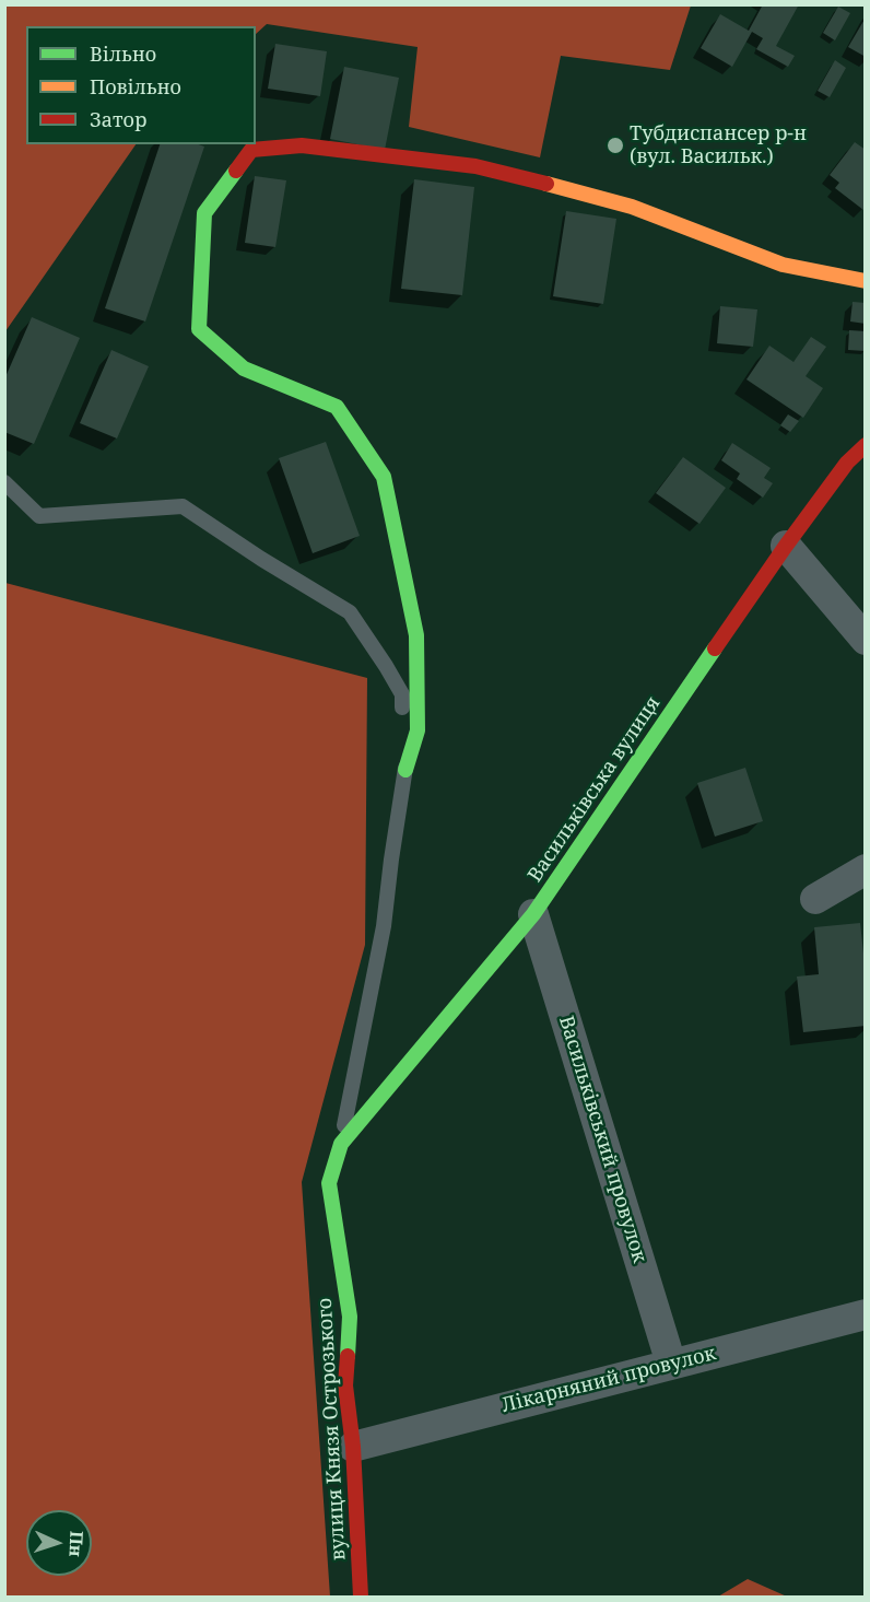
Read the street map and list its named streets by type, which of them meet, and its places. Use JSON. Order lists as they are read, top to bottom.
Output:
{
  "streets": {
    "street": [
      "Васильківська вулиця",
      "Васильківський провулок",
      "Лікарняний провулок",
      "вулиця Князя Острозького"
    ]
  },
  "crossings": [
    ["Васильківська вулиця", "Васильківський провулок"],
    ["Васильківська вулиця", "вулиця Князя Острозького"],
    ["Васильківський провулок", "Лікарняний провулок"],
    ["Лікарняний провулок", "вулиця Князя Острозького"]
  ],
  "places": ["Тубдиспансер р-н (вул. Васильк.)"],
  "legend": ["Вільно", "Повільно", "Затор"],
  "north": "right"
}
